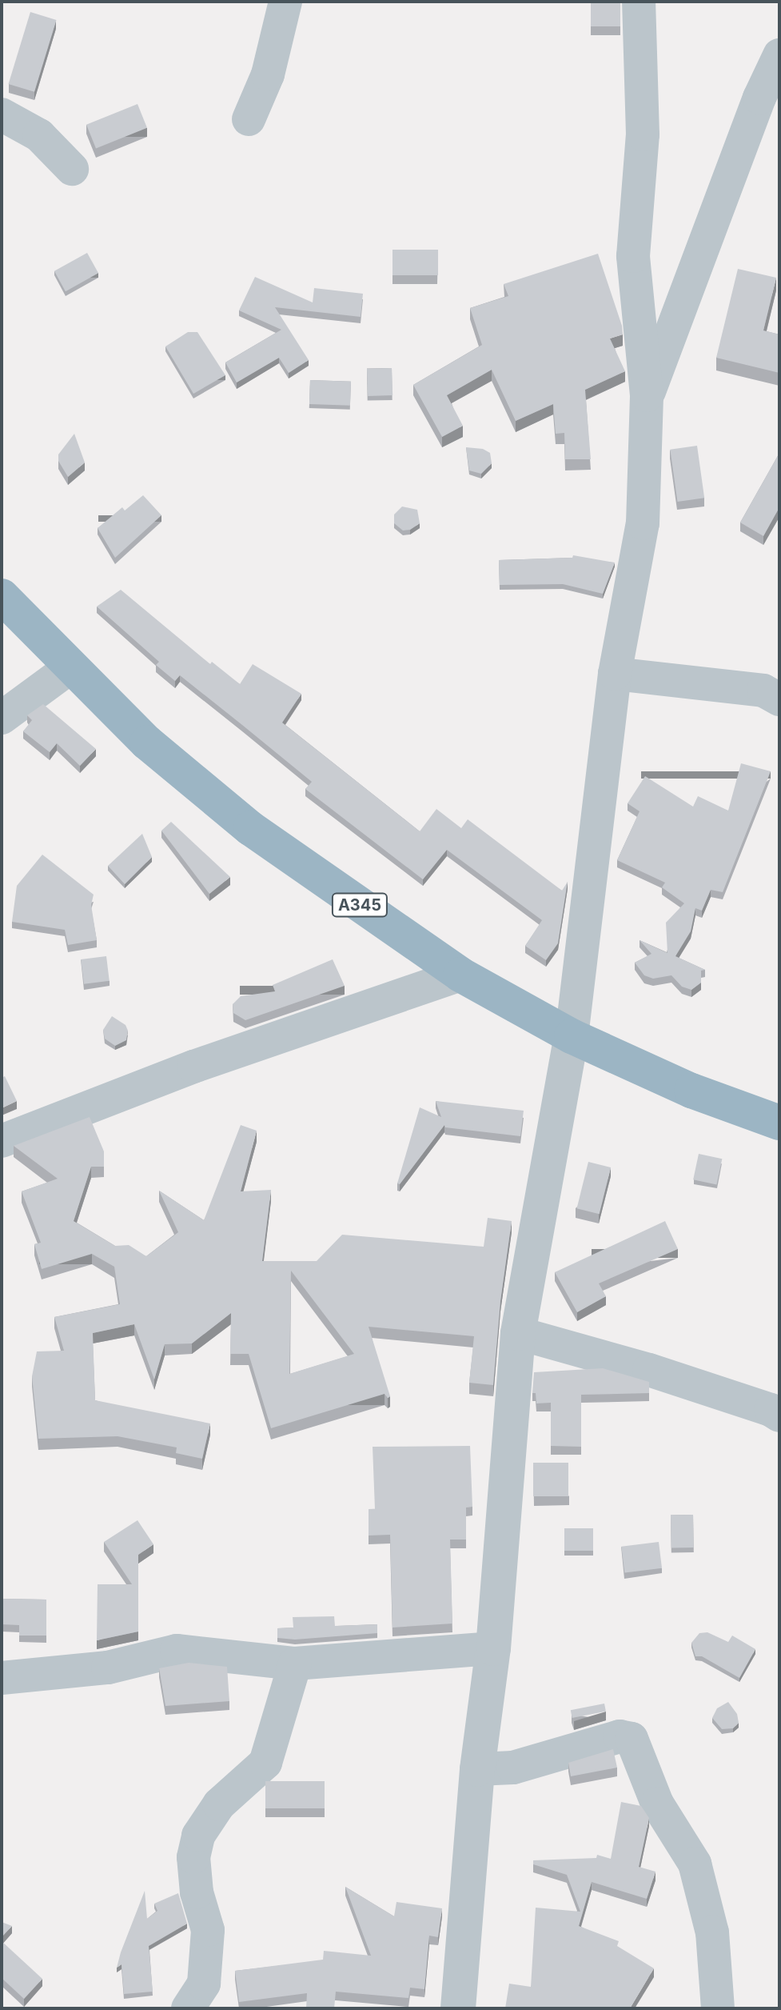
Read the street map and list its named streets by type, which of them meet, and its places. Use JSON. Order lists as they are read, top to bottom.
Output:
{
  "streets": {
    "highway": ["A345"]
  }
}
